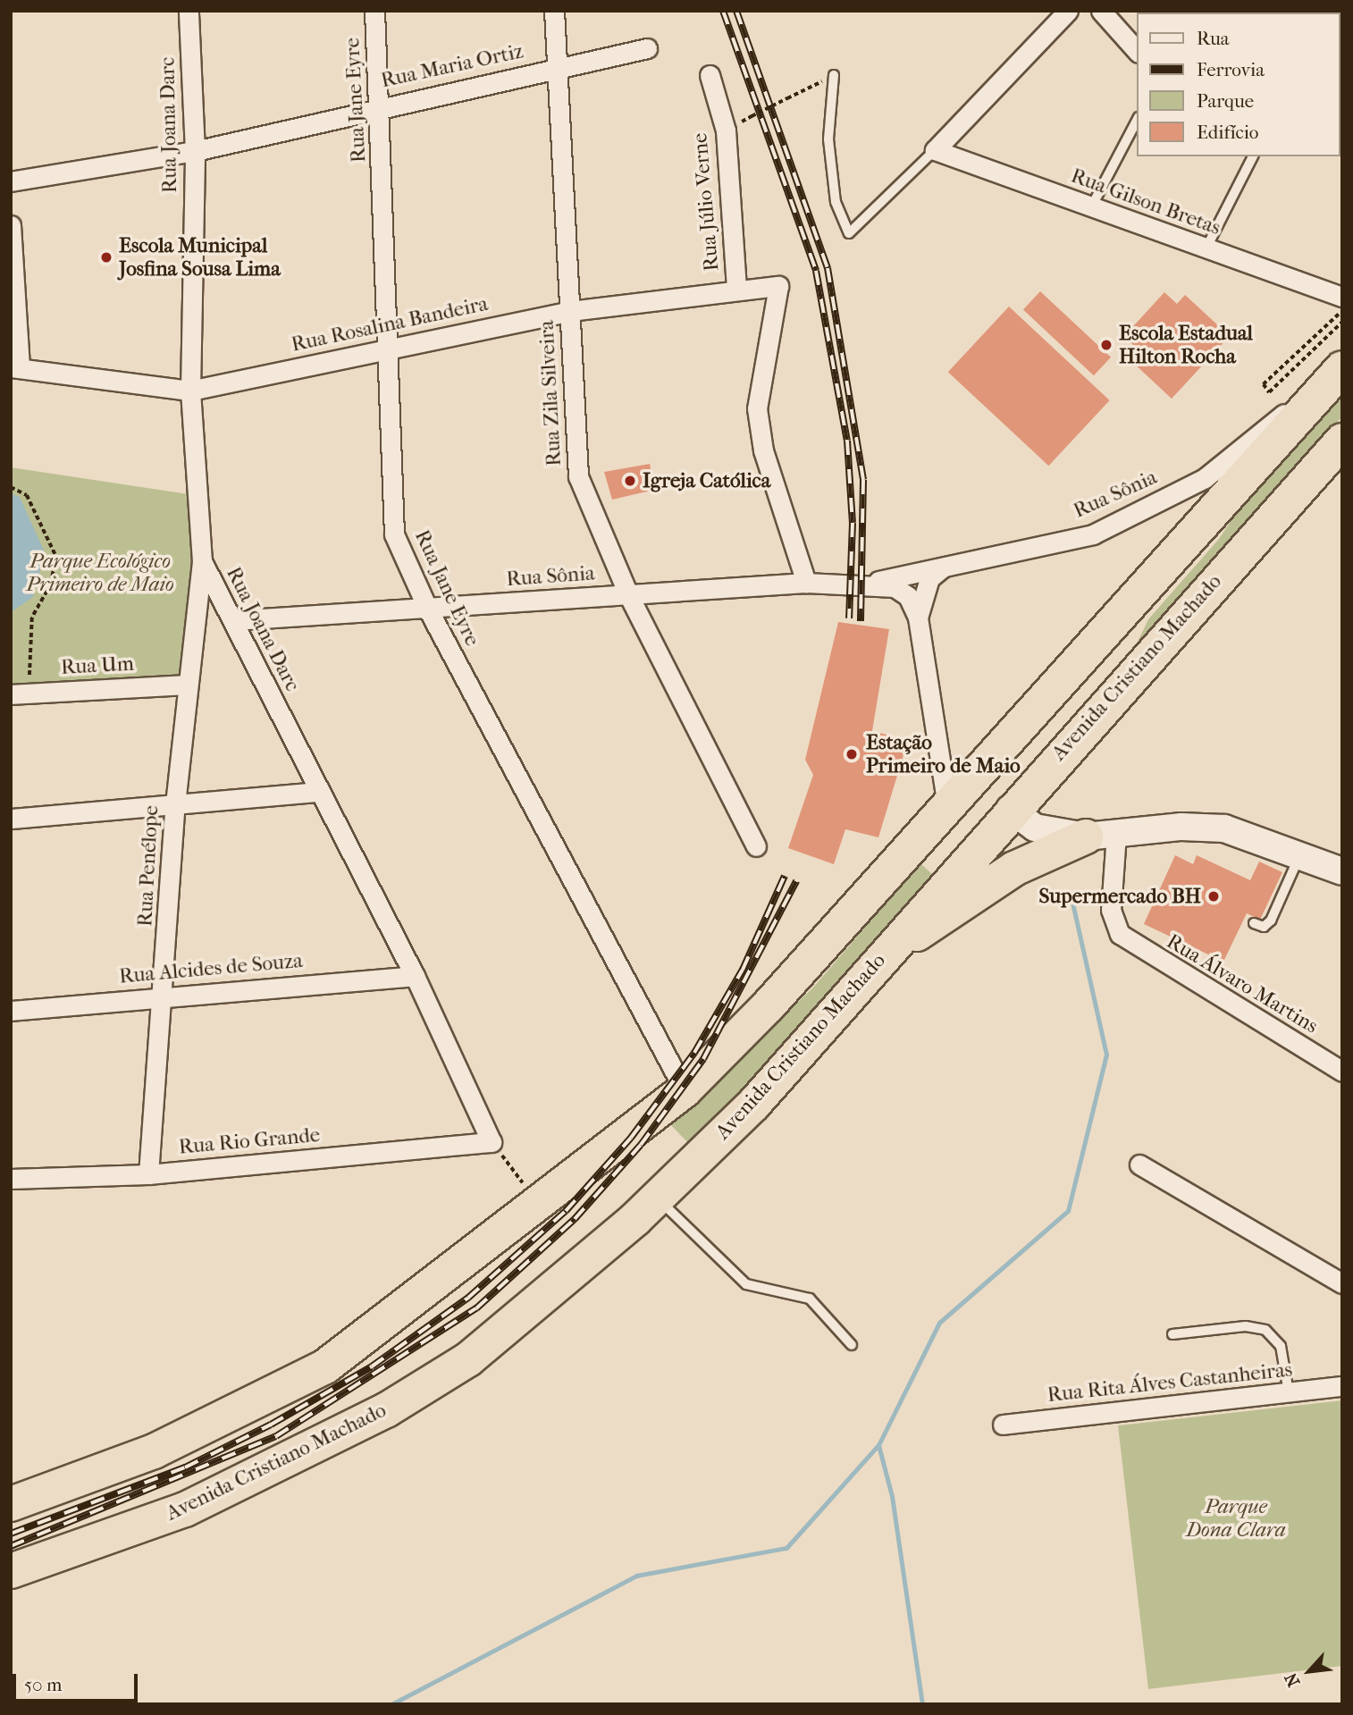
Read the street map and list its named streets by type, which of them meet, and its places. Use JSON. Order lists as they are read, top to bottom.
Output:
{
  "streets": {
    "highway": ["Avenida Cristiano Machado"],
    "street": [
      "Rua Maria Ortiz",
      "Rua Jane Eyre",
      "Rua Joana Darc",
      "Rua Júlio Verne",
      "Rua Gilson Bretas",
      "Rua Rosalina Bandeira",
      "Rua Zila Silveira",
      "Rua Sônia",
      "Rua Um",
      "Rua Penélope",
      "Rua Alcides de Souza",
      "Rua Álvaro Martins",
      "Rua Rio Grande",
      "Rua Rita Álves Castanheiras"
    ]
  },
  "crossings": [
    ["Rua Maria Ortiz", "Rua Jane Eyre"],
    ["Rua Maria Ortiz", "Rua Joana Darc"],
    ["Rua Maria Ortiz", "Rua Zila Silveira"],
    ["Rua Jane Eyre", "Rua Rosalina Bandeira"],
    ["Rua Jane Eyre", "Rua Sônia"],
    ["Rua Joana Darc", "Rua Rosalina Bandeira"],
    ["Rua Joana Darc", "Rua Sônia"],
    ["Rua Joana Darc", "Rua Penélope"],
    ["Rua Joana Darc", "Rua Alcides de Souza"],
    ["Rua Joana Darc", "Rua Rio Grande"],
    ["Rua Júlio Verne", "Rua Rosalina Bandeira"],
    ["Rua Rosalina Bandeira", "Rua Zila Silveira"],
    ["Rua Rosalina Bandeira", "Rua Sônia"],
    ["Rua Zila Silveira", "Rua Sônia"],
    ["Rua Um", "Rua Penélope"],
    ["Rua Penélope", "Rua Alcides de Souza"],
    ["Rua Penélope", "Rua Rio Grande"]
  ],
  "parks": ["Parque Ecológico Primeiro de Maio", "Parque Dona Clara"],
  "places": [
    "Escola Municipal Josfina Sousa Lima",
    "Escola Estadual Hilton Rocha",
    "Igreja Católica",
    "Estação Primeiro de Maio",
    "Supermercado BH"
  ],
  "legend": [
    "Rua",
    "Ferrovia",
    "Parque",
    "Edifício"
  ],
  "scale_bar": "50 m",
  "north": "bottom left"
}
